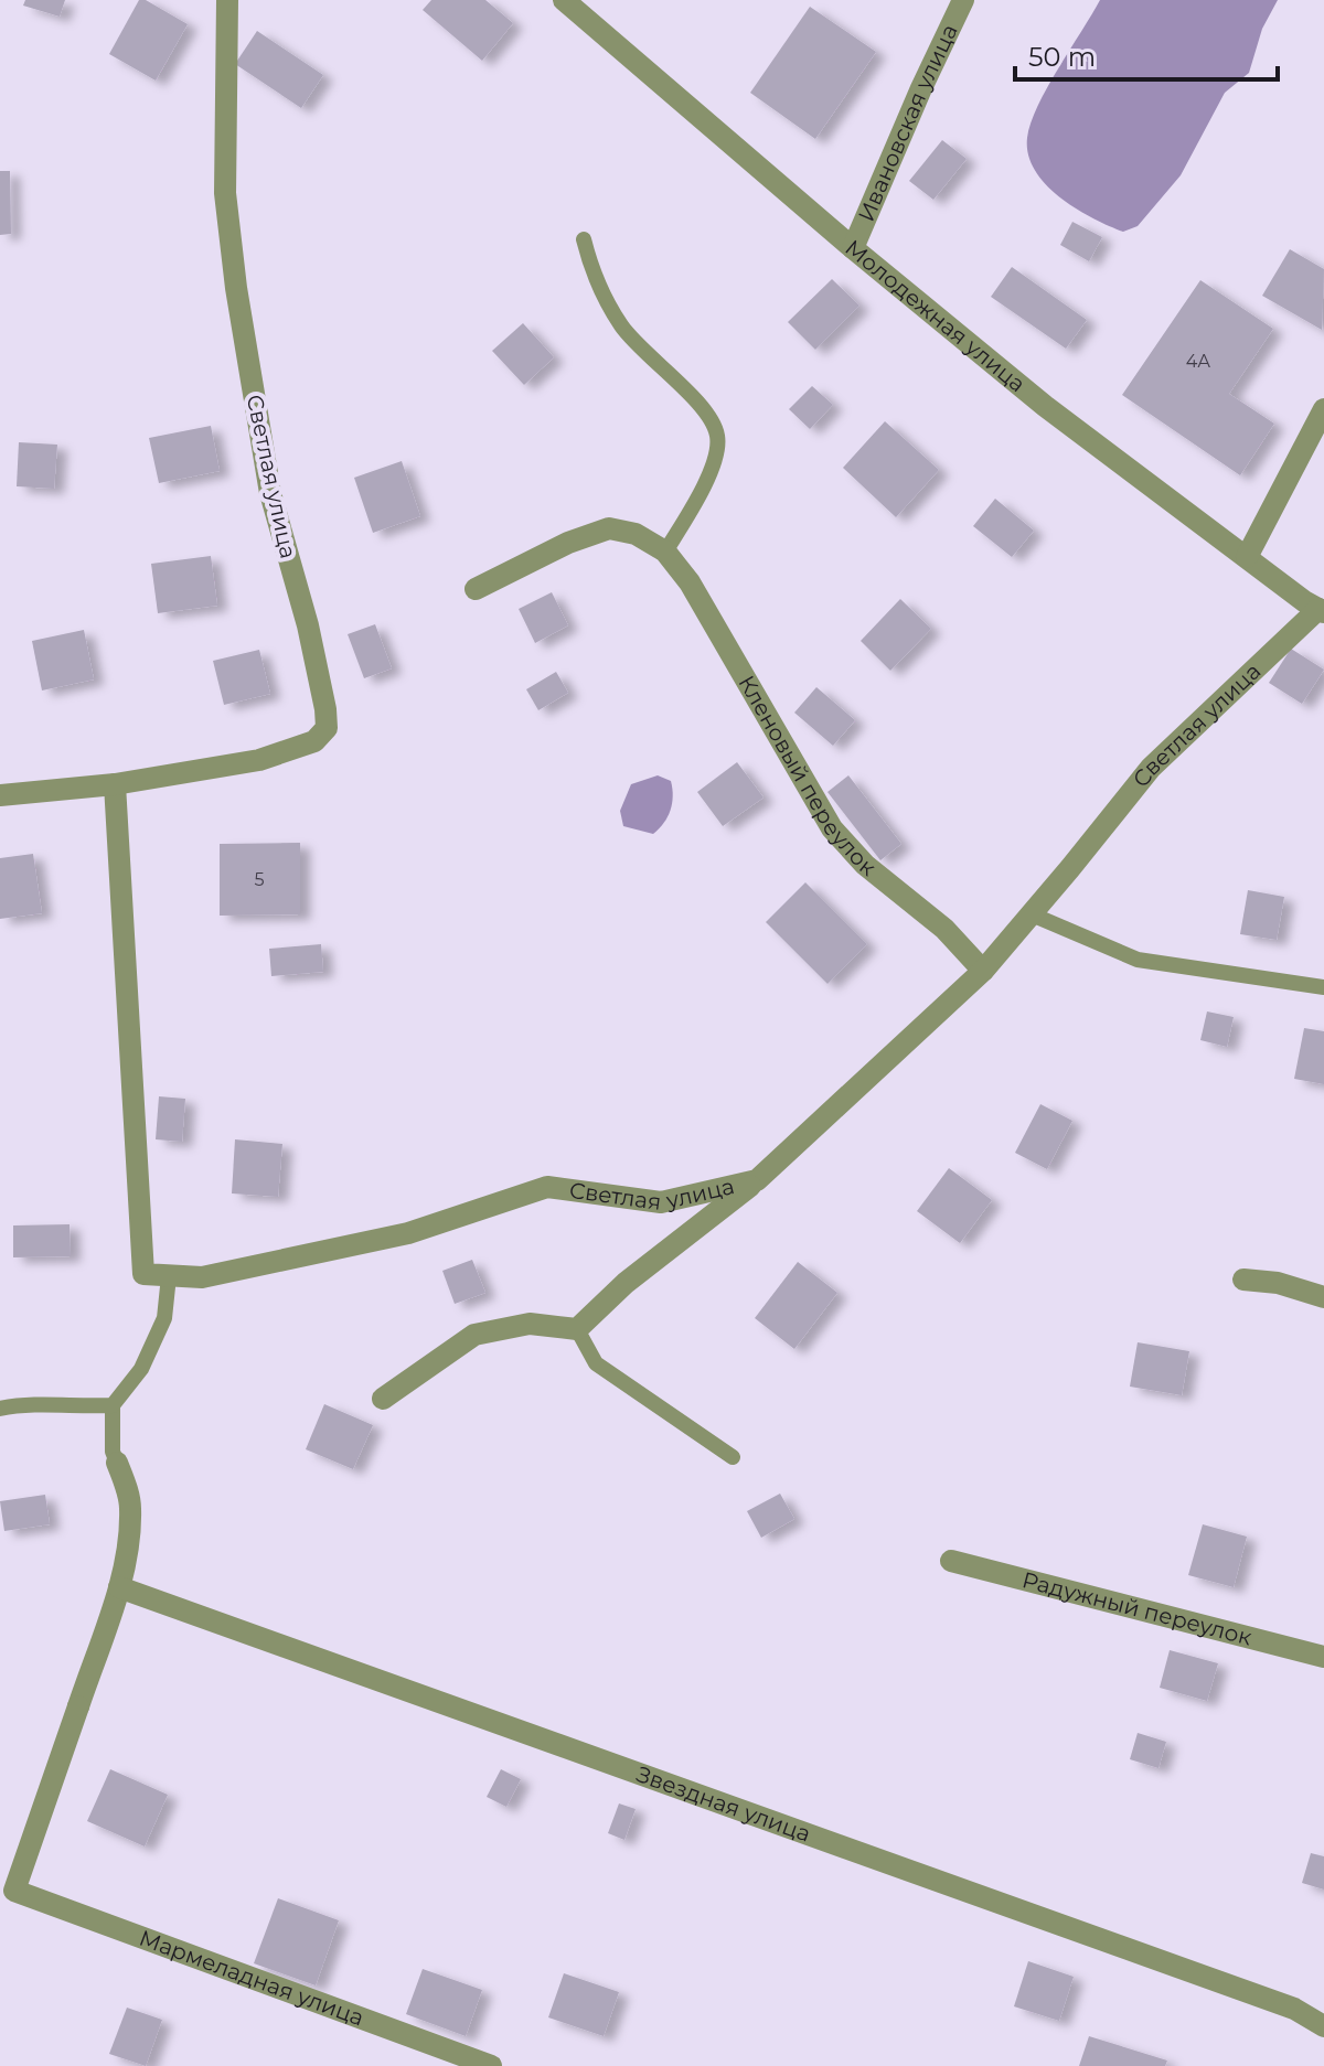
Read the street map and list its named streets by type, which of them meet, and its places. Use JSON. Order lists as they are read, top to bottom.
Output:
{
  "streets": {
    "street": [
      "Ивановская улица",
      "Молодежная улица",
      "Светлая улица",
      "Кленовый переулок",
      "Радужный переулок",
      "Звездная улица",
      "Мармеладная улица"
    ]
  },
  "crossings": [
    ["Ивановская улица", "Молодежная улица"],
    ["Молодежная улица", "Светлая улица"],
    ["Светлая улица", "Кленовый переулок"],
    ["Звездная улица", "Мармеладная улица"]
  ],
  "house_numbers": ["4А", "5"],
  "scale_bar": "50 m"
}
